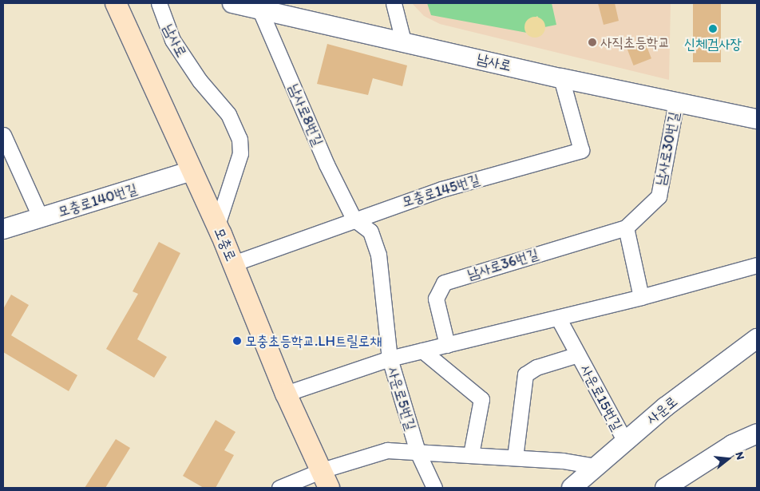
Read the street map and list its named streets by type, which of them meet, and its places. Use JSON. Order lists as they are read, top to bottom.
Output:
{
  "streets": {
    "main road": ["모충로"],
    "street": [
      "남사로",
      "남사로8번길",
      "남사로30번길",
      "모충로145번길",
      "모충로140번길",
      "남사로36번길",
      "사운로15번길",
      "사운로5번길",
      "사운로"
    ]
  },
  "crossings": [
    ["남사로", "남사로8번길"],
    ["남사로", "남사로30번길"],
    ["남사로", "모충로145번길"],
    ["남사로", "모충로"],
    ["남사로8번길", "모충로145번길"],
    ["남사로8번길", "사운로5번길"],
    ["남사로30번길", "남사로36번길"],
    ["모충로145번길", "모충로"],
    ["모충로145번길", "사운로5번길"],
    ["모충로140번길", "모충로"],
    ["사운로15번길", "사운로"]
  ],
  "places": ["신체검사장", "사직초등학교", "모충초등학교.LH트릴로채"],
  "north": "right"
}
